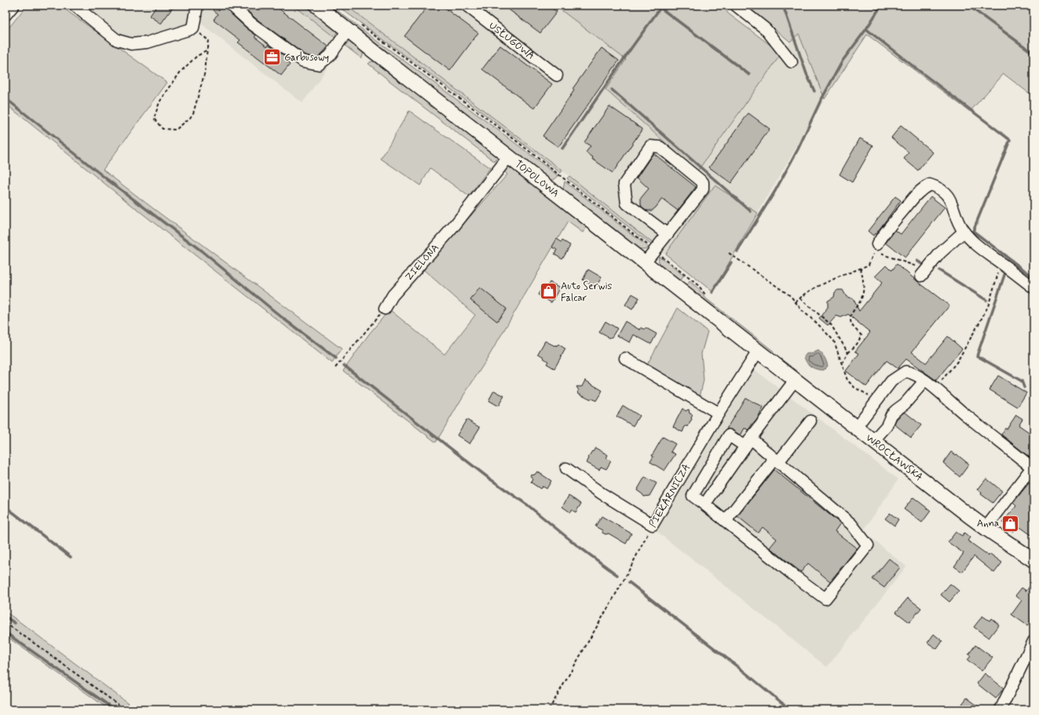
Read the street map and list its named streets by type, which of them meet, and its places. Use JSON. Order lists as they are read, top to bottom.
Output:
{
  "streets": {
    "main road": ["TOPOLOWA", "WROCŁAWSKA"],
    "street": ["USŁUGOWA", "ZIELONA", "PIEKARNICZA"]
  },
  "crossings": [
    ["TOPOLOWA", "ZIELONA"],
    ["TOPOLOWA", "WROCŁAWSKA"],
    ["TOPOLOWA", "PIEKARNICZA"],
    ["WROCŁAWSKA", "PIEKARNICZA"]
  ],
  "places": {
    "office": ["Garbusowy"],
    "shop": ["Auto Serwis Falcar", "Anna"]
  }
}
